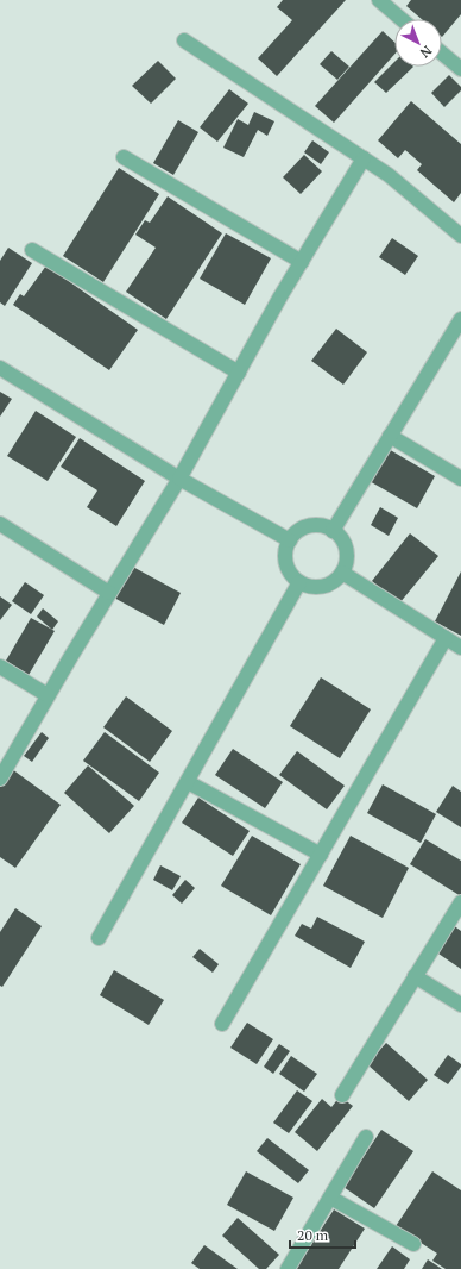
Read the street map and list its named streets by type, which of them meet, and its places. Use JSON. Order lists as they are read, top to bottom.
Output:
{
  "scale_bar": "20 m",
  "north": "bottom right"
}
